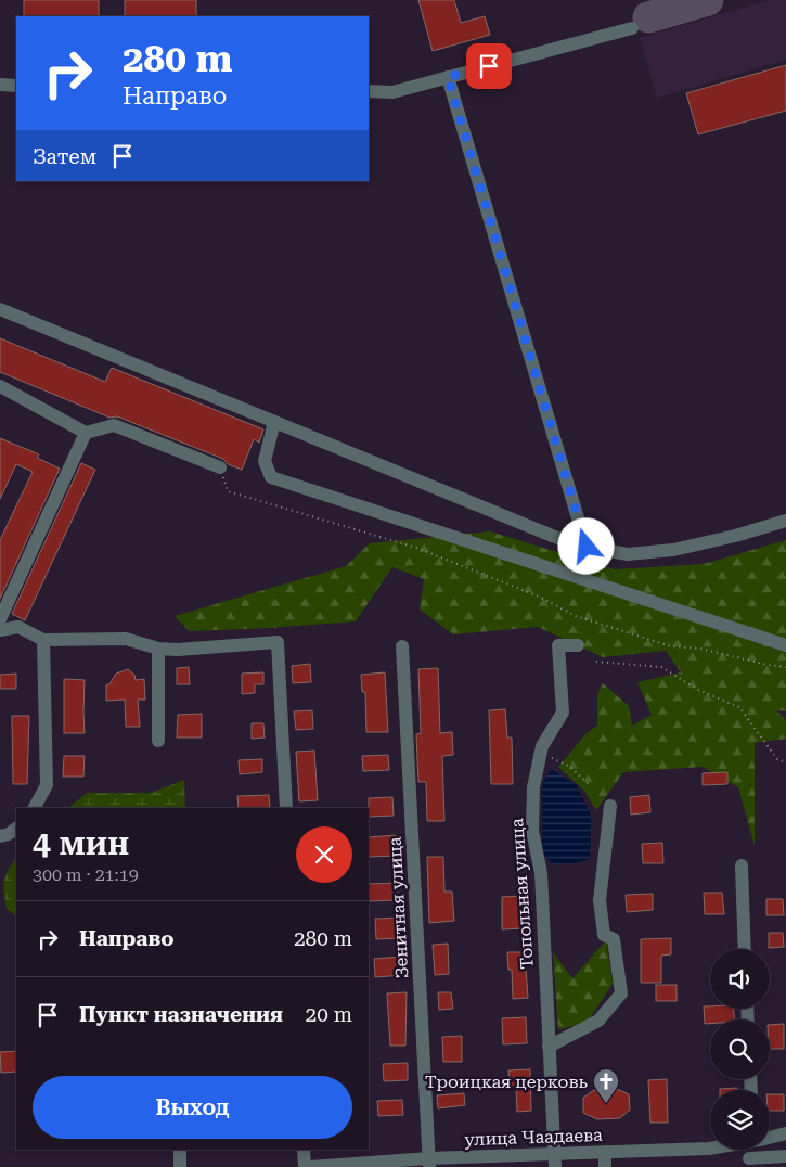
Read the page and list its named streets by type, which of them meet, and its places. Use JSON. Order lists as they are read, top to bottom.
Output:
{
  "streets": {
    "street": ["Топольная улица", "Зенитная улица", "улица Чаадаева"]
  },
  "crossings": [
    ["Топольная улица", "улица Чаадаева"],
    ["Зенитная улица", "улица Чаадаева"]
  ],
  "places": {
    "church": ["Троицкая церковь"]
  },
  "page": {
    "turn": ["280 m", "Направо"],
    "then": "Затем",
    "heading": ["4 мин", "300 m · 21:19"],
    "list": [
      {
        "name": "Направо",
        "value": "280 m"
      },
      {
        "name": "Пункт назначения",
        "value": "20 m"
      }
    ],
    "buttons": "Выход"
  }
}
